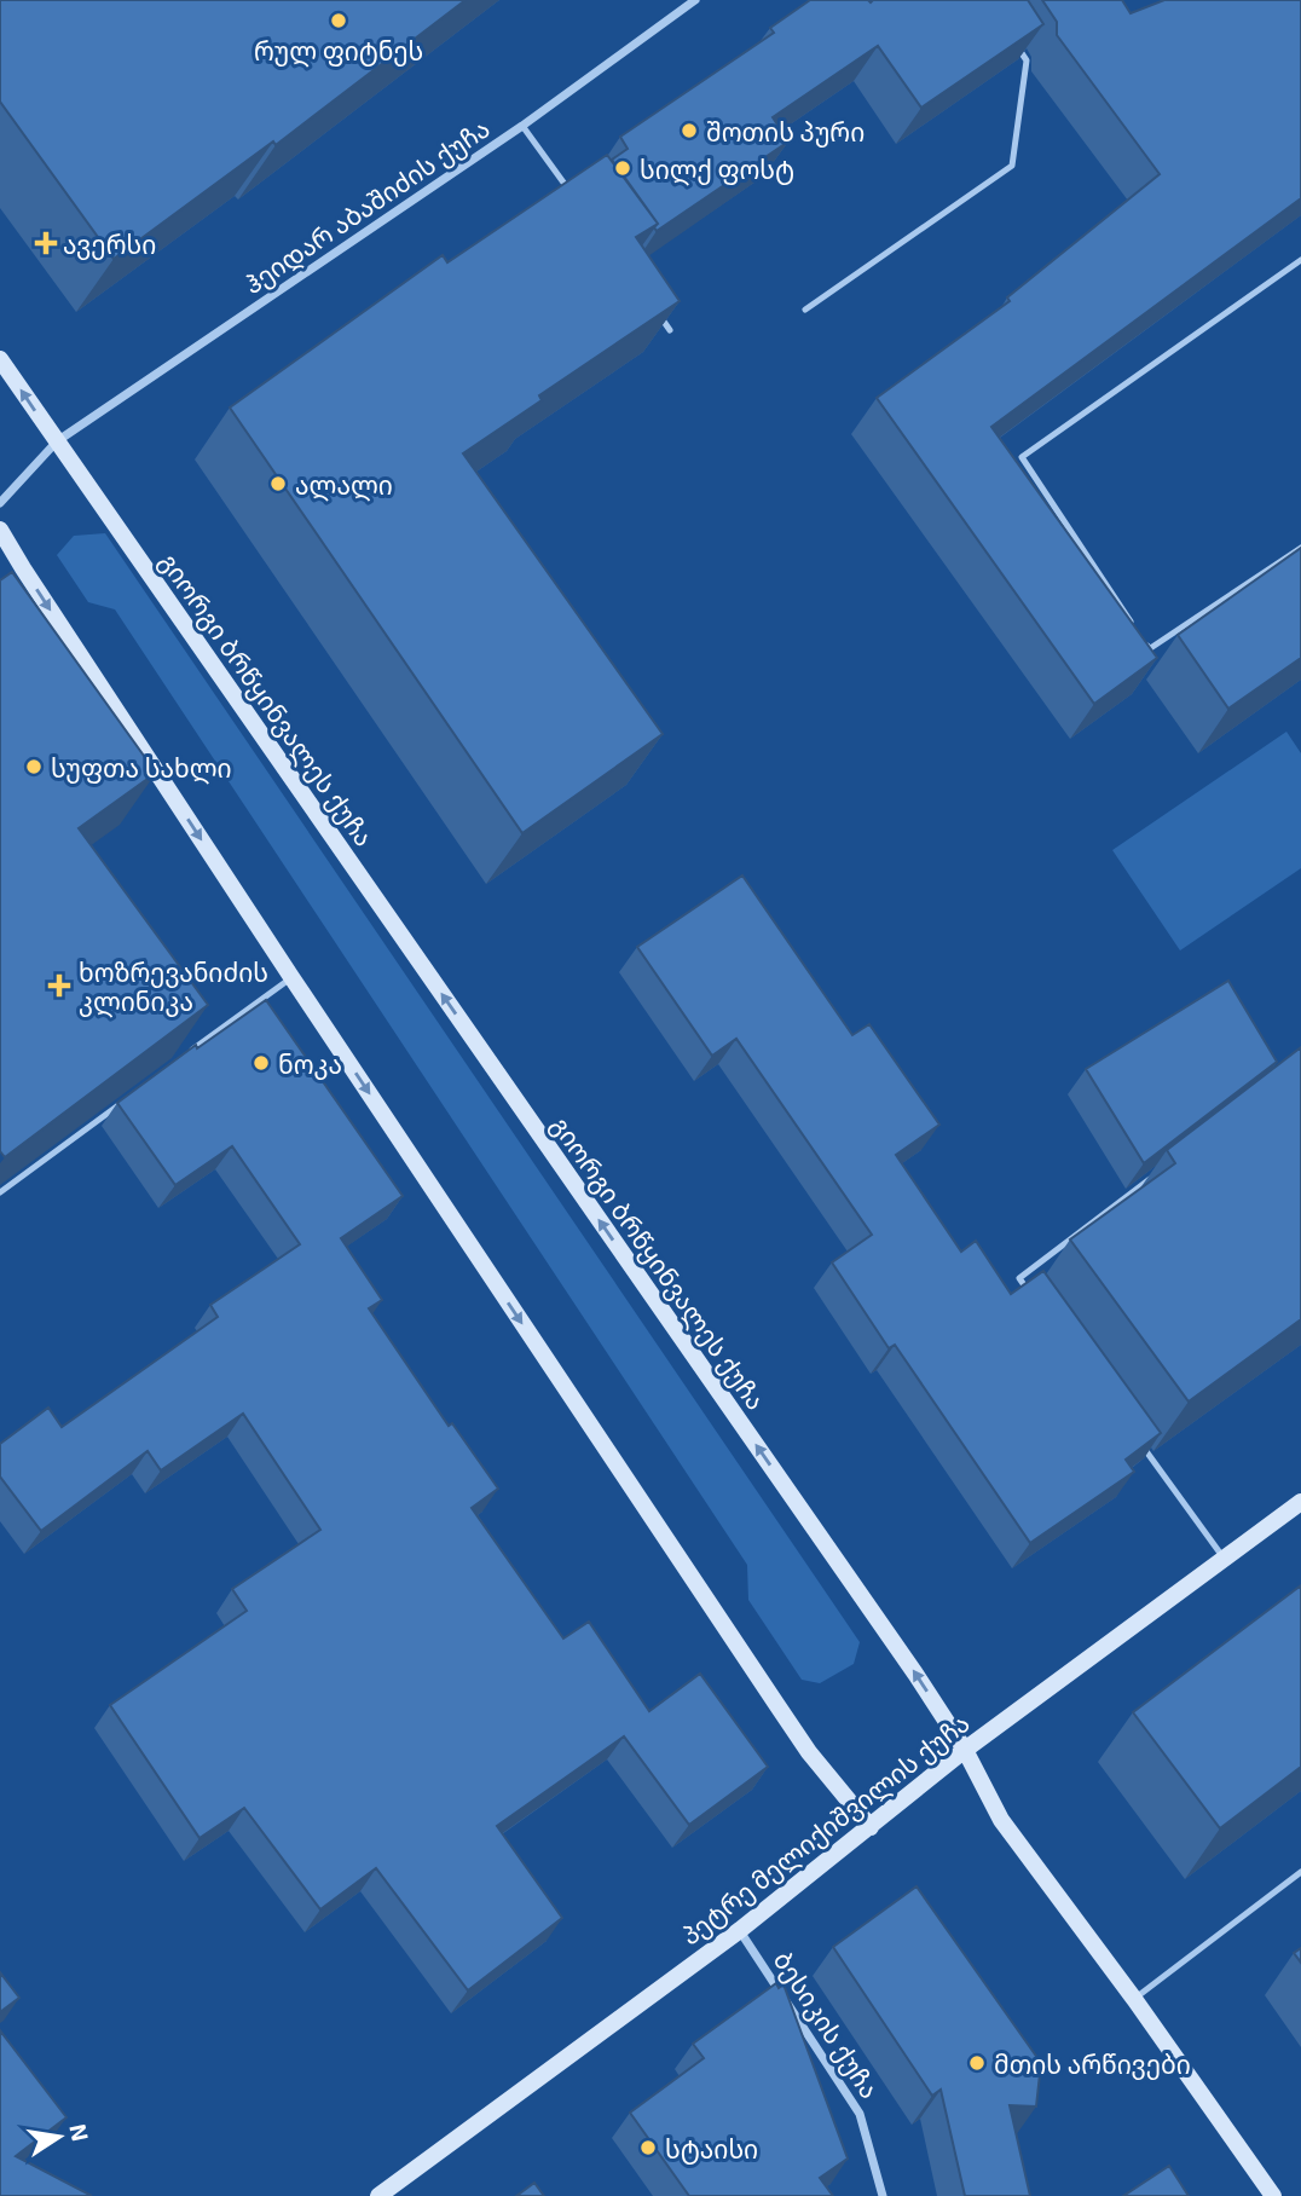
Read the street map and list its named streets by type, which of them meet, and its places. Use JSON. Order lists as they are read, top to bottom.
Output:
{
  "streets": {
    "street": [
      "ჰეიდარ აბაშიძის ქუჩა",
      "გიორგი ბრწყინვალეს ქუჩა",
      "პეტრე მელიქიშვილის ქუჩა",
      "ბესიკის ქუჩა"
    ]
  },
  "crossings": [
    ["ჰეიდარ აბაშიძის ქუჩა", "გიორგი ბრწყინვალეს ქუჩა"],
    ["გიორგი ბრწყინვალეს ქუჩა", "პეტრე მელიქიშვილის ქუჩა"],
    ["პეტრე მელიქიშვილის ქუჩა", "ბესიკის ქუჩა"]
  ],
  "places": {
    "other": [
      "რულ ფიტნეს",
      "შოთის პური",
      "სილქ ფოსტ",
      "ალალი",
      "სუფთა სახლი",
      "ნოკა",
      "მთის არწივები",
      "სტაისი"
    ],
    "health": ["ავერსი", "ხოზრევანიძის კლინიკა"]
  },
  "north": "right"
}
